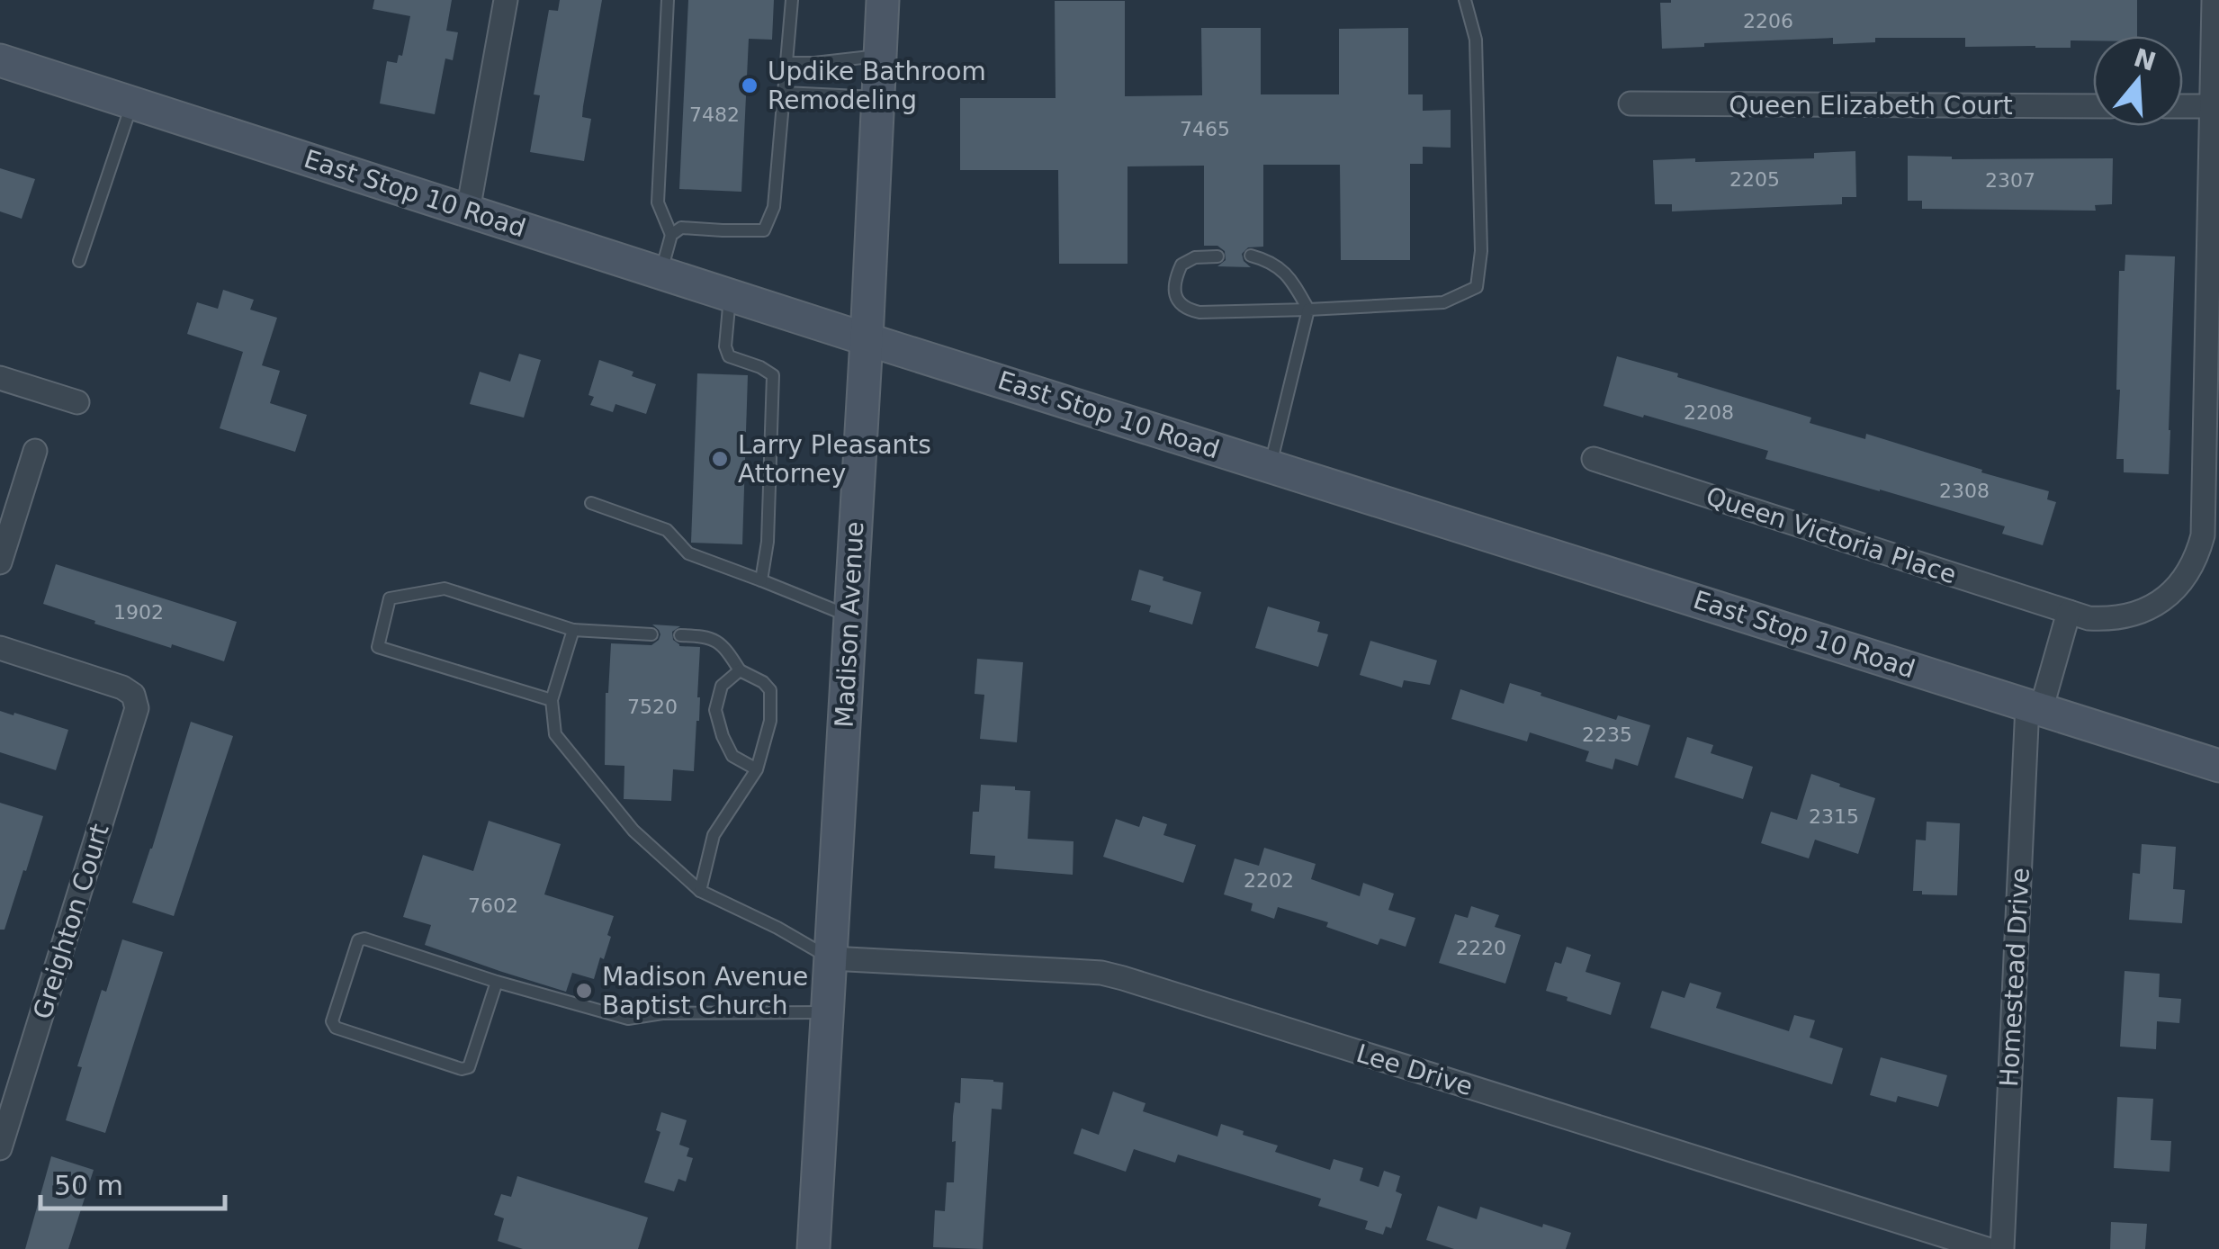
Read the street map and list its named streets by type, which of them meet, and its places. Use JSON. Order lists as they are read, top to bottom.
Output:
{
  "streets": {
    "street": [
      "Queen Elizabeth Court",
      "East Stop 10 Road",
      "Queen Victoria Place",
      "Madison Avenue",
      "Greighton Court",
      "Homestead Drive",
      "Lee Drive"
    ]
  },
  "crossings": [
    ["East Stop 10 Road", "Madison Avenue"],
    ["East Stop 10 Road", "Homestead Drive"],
    ["Queen Victoria Place", "Homestead Drive"],
    ["Madison Avenue", "Lee Drive"]
  ],
  "places": ["Updike Bathroom Remodeling", "Larry Pleasants Attorney", "Madison Avenue Baptist Church"],
  "house_numbers": [
    "2206",
    "7482",
    "7465",
    "2205",
    "2307",
    "2208",
    "2308",
    "1902",
    "7520",
    "2235",
    "2315",
    "2202",
    "7602",
    "2220"
  ],
  "scale_bar": "50 m",
  "north": "top"
}
